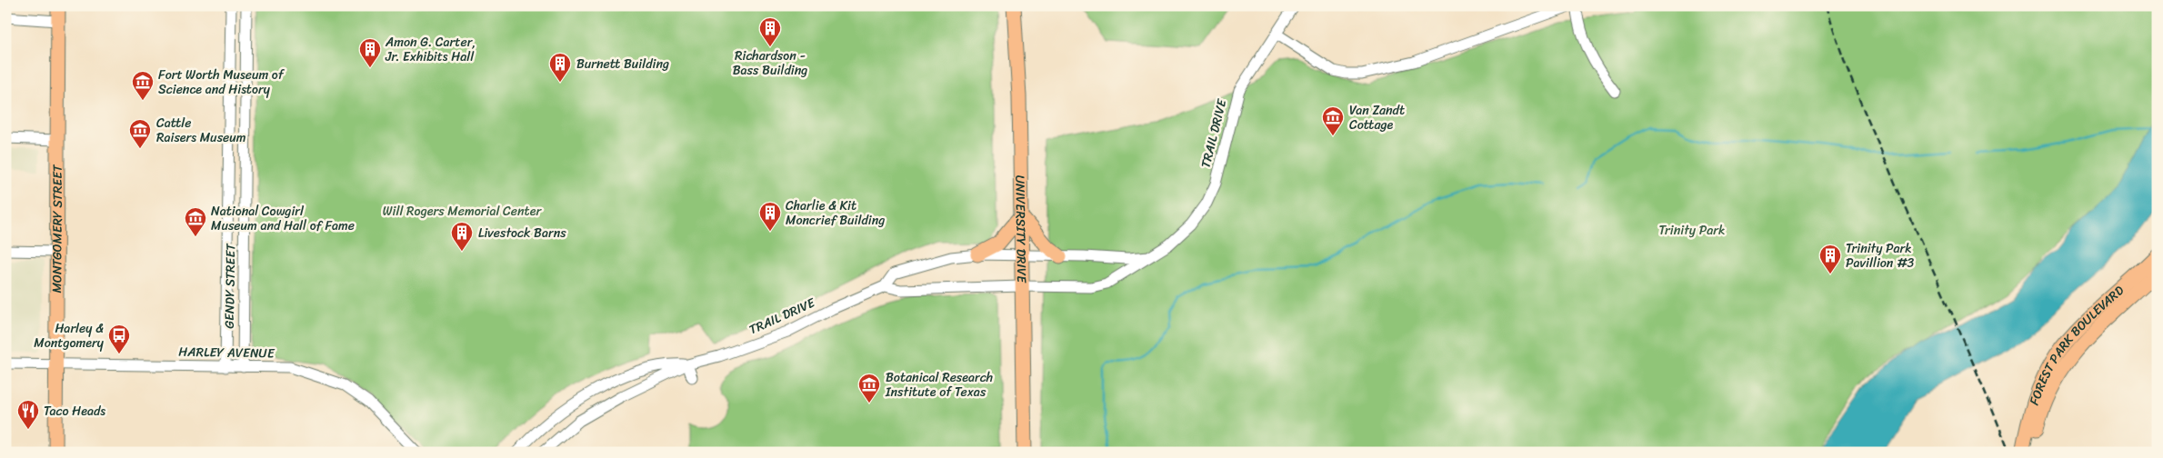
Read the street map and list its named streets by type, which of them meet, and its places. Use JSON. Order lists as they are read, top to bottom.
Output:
{
  "streets": {
    "main road": ["MONTGOMERY STREET", "UNIVERSITY DRIVE", "FOREST PARK BOULEVARD"],
    "street": ["TRAIL DRIVE", "GENDY STREET", "HARLEY AVENUE"]
  },
  "crossings": [
    ["TRAIL DRIVE", "UNIVERSITY DRIVE"],
    ["MONTGOMERY STREET", "HARLEY AVENUE"],
    ["GENDY STREET", "HARLEY AVENUE"]
  ],
  "parks": ["Will Rogers Memorial Center", "Trinity Park"],
  "places": {
    "building": [
      "Richardson - Bass Building",
      "Amon G. Carter, Jr. Exhibits Hall",
      "Burnett Building",
      "Charlie & Kit Moncrief Building",
      "Livestock Barns",
      "Trinity Park Pavillion #3"
    ],
    "museum": [
      "Fort Worth Museum of Science and History",
      "Van Zandt Cottage",
      "Cattle Raisers Museum",
      "National Cowgirl Museum and Hall of Fame",
      "Botanical Research Institute of Texas"
    ],
    "bus stop": ["Harley & Montgomery"],
    "restaurant": ["Taco Heads"]
  }
}
